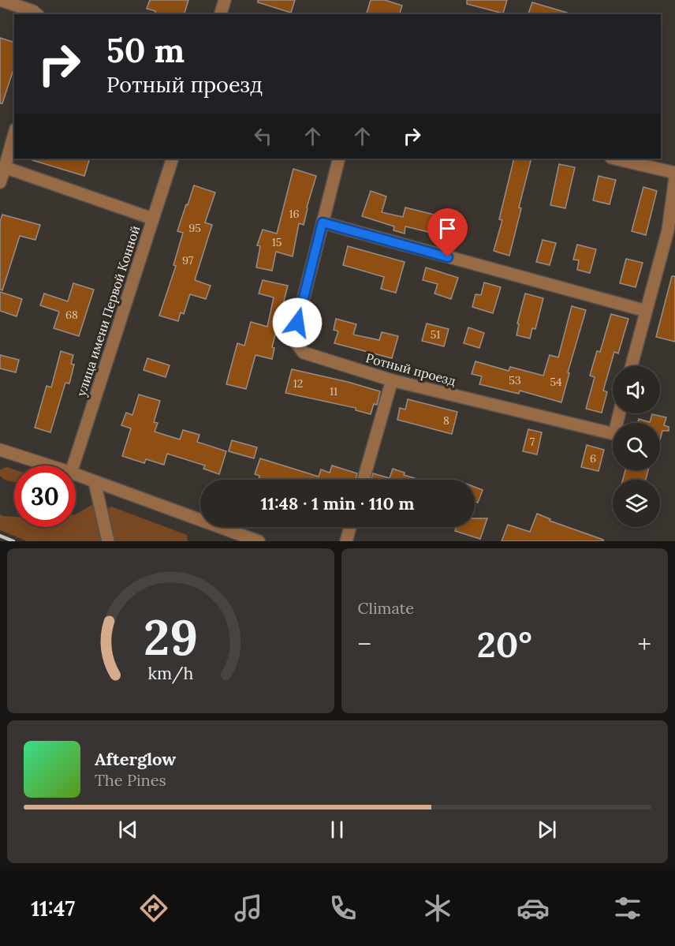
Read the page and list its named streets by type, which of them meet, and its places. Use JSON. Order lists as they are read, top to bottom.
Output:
{
  "streets": {
    "street": ["улица имени Первой Конной", "Ротный проезд"]
  },
  "house_numbers": [
    "16",
    "95",
    "15",
    "97",
    "68",
    "51",
    "53",
    "54",
    "12",
    "11",
    "8",
    "7",
    "6"
  ],
  "page": {
    "turn": ["50 m", "Ротный проезд"],
    "limit": "30",
    "trip": "11:48 · 1 min · 110 m",
    "tile": "Climate",
    "heat": ["−", "20°", "+"],
    "song": ["Afterglow", "The Pines"],
    "tabs": "11:47",
    "gauge": ["29", "km/h"]
  }
}
